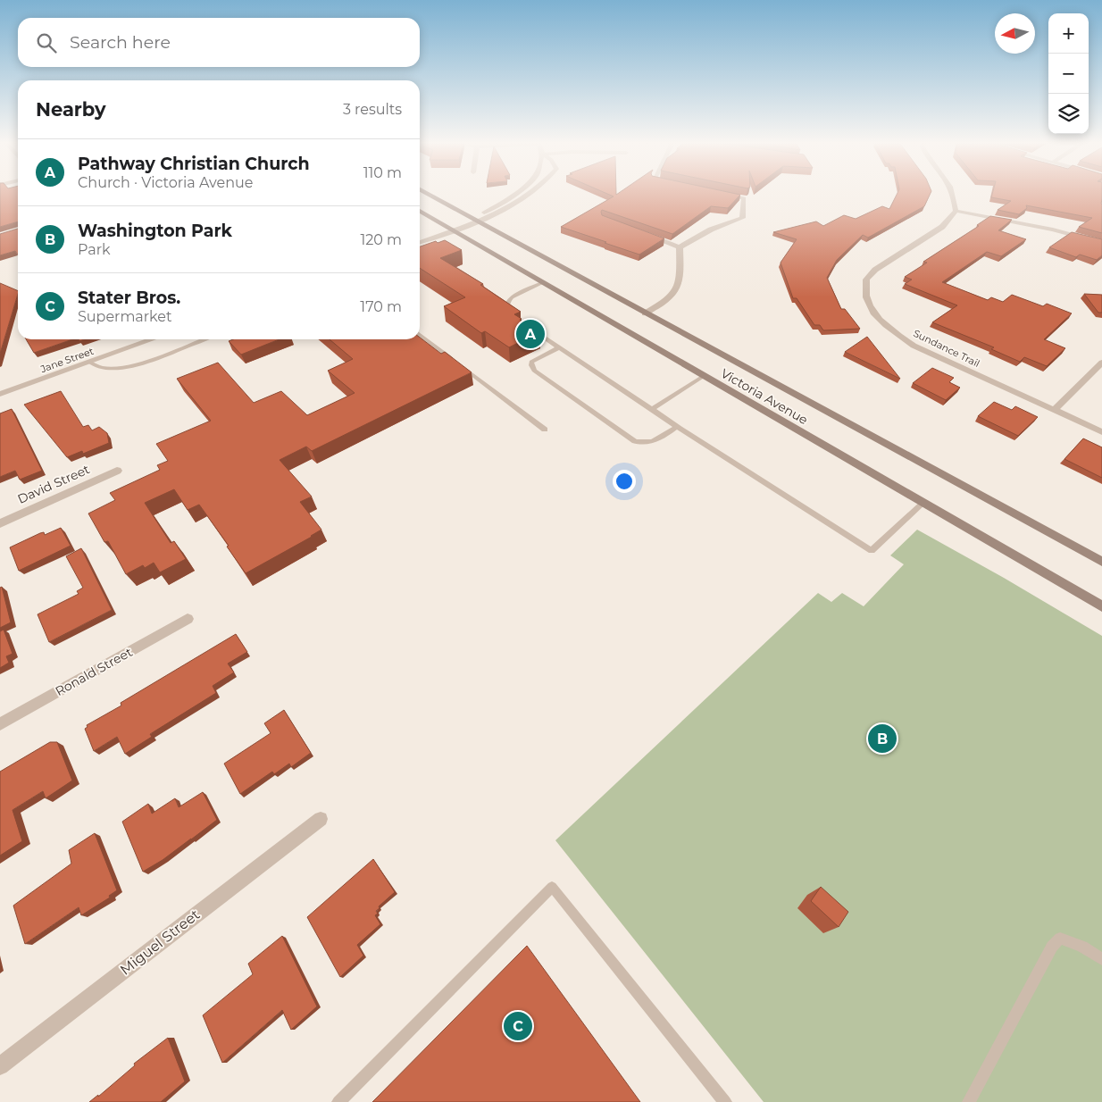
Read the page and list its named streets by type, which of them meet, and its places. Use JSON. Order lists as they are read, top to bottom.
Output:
{
  "streets": {
    "main road": ["Victoria Avenue"],
    "street": [
      "Sundance Trail",
      "Jane Street",
      "David Street",
      "Ronald Street",
      "Miguel Street"
    ]
  },
  "north": "left",
  "page": {
    "map_buttons": ["+", "−"],
    "search": "Search here",
    "heading": ["Nearby", "3 results"],
    "list": [
      {
        "mark": "A",
        "name": "Pathway Christian Church",
        "note": "Church · Victoria Avenue",
        "value": "110 m"
      },
      {
        "mark": "B",
        "name": "Washington Park",
        "note": "Park",
        "value": "120 m"
      },
      {
        "mark": "C",
        "name": "Stater Bros.",
        "note": "Supermarket",
        "value": "170 m"
      }
    ],
    "pins": ["A", "B", "C"]
  }
}
